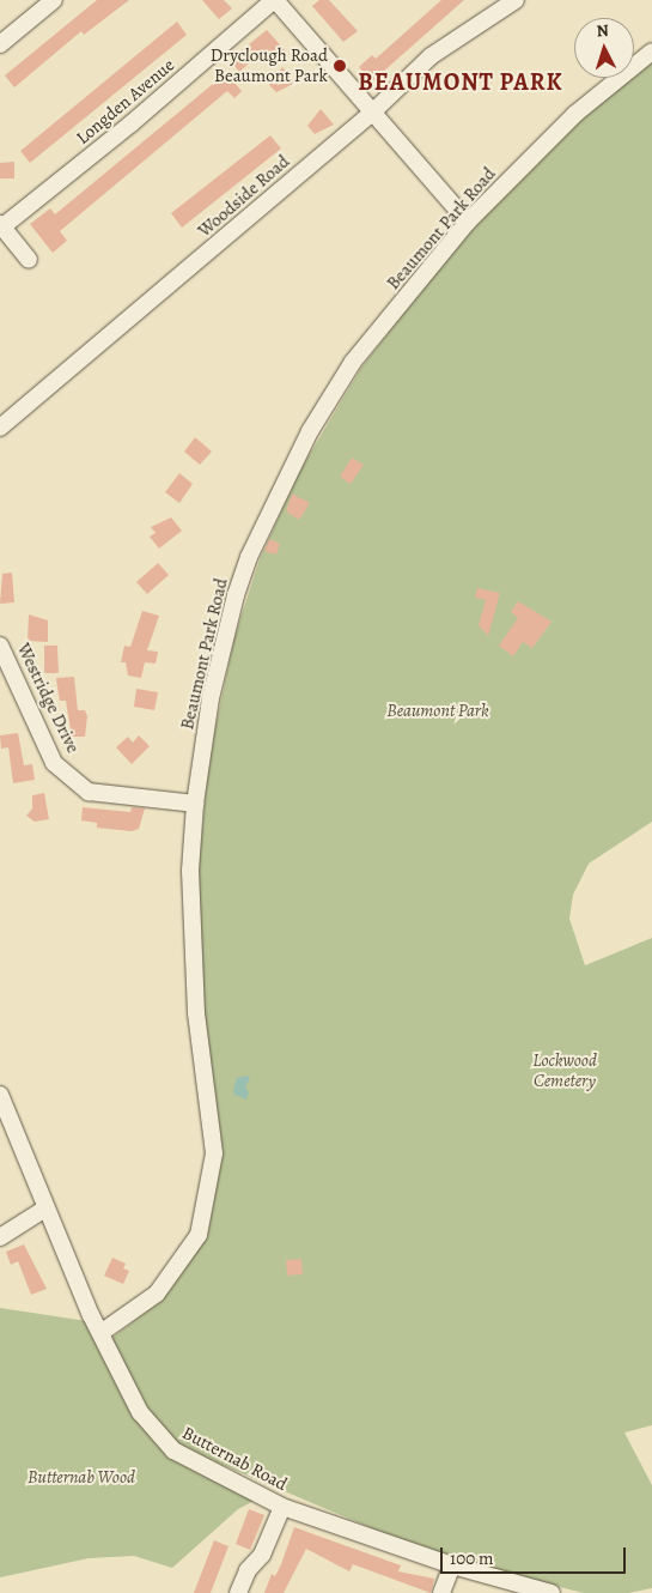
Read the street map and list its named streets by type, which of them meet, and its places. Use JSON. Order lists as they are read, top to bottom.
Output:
{
  "streets": {
    "street": [
      "Longden Avenue",
      "Woodside Road",
      "Beaumont Park Road",
      "Westridge Drive",
      "Butternab Road"
    ]
  },
  "crossings": [
    ["Beaumont Park Road", "Westridge Drive"],
    ["Beaumont Park Road", "Butternab Road"]
  ],
  "districts": ["BEAUMONT PARK"],
  "parks": ["Beaumont Park", "Lockwood Cemetery", "Butternab Wood"],
  "places": ["Dryclough Road Beaumont Park"],
  "scale_bar": "100 m",
  "north": "top"
}
